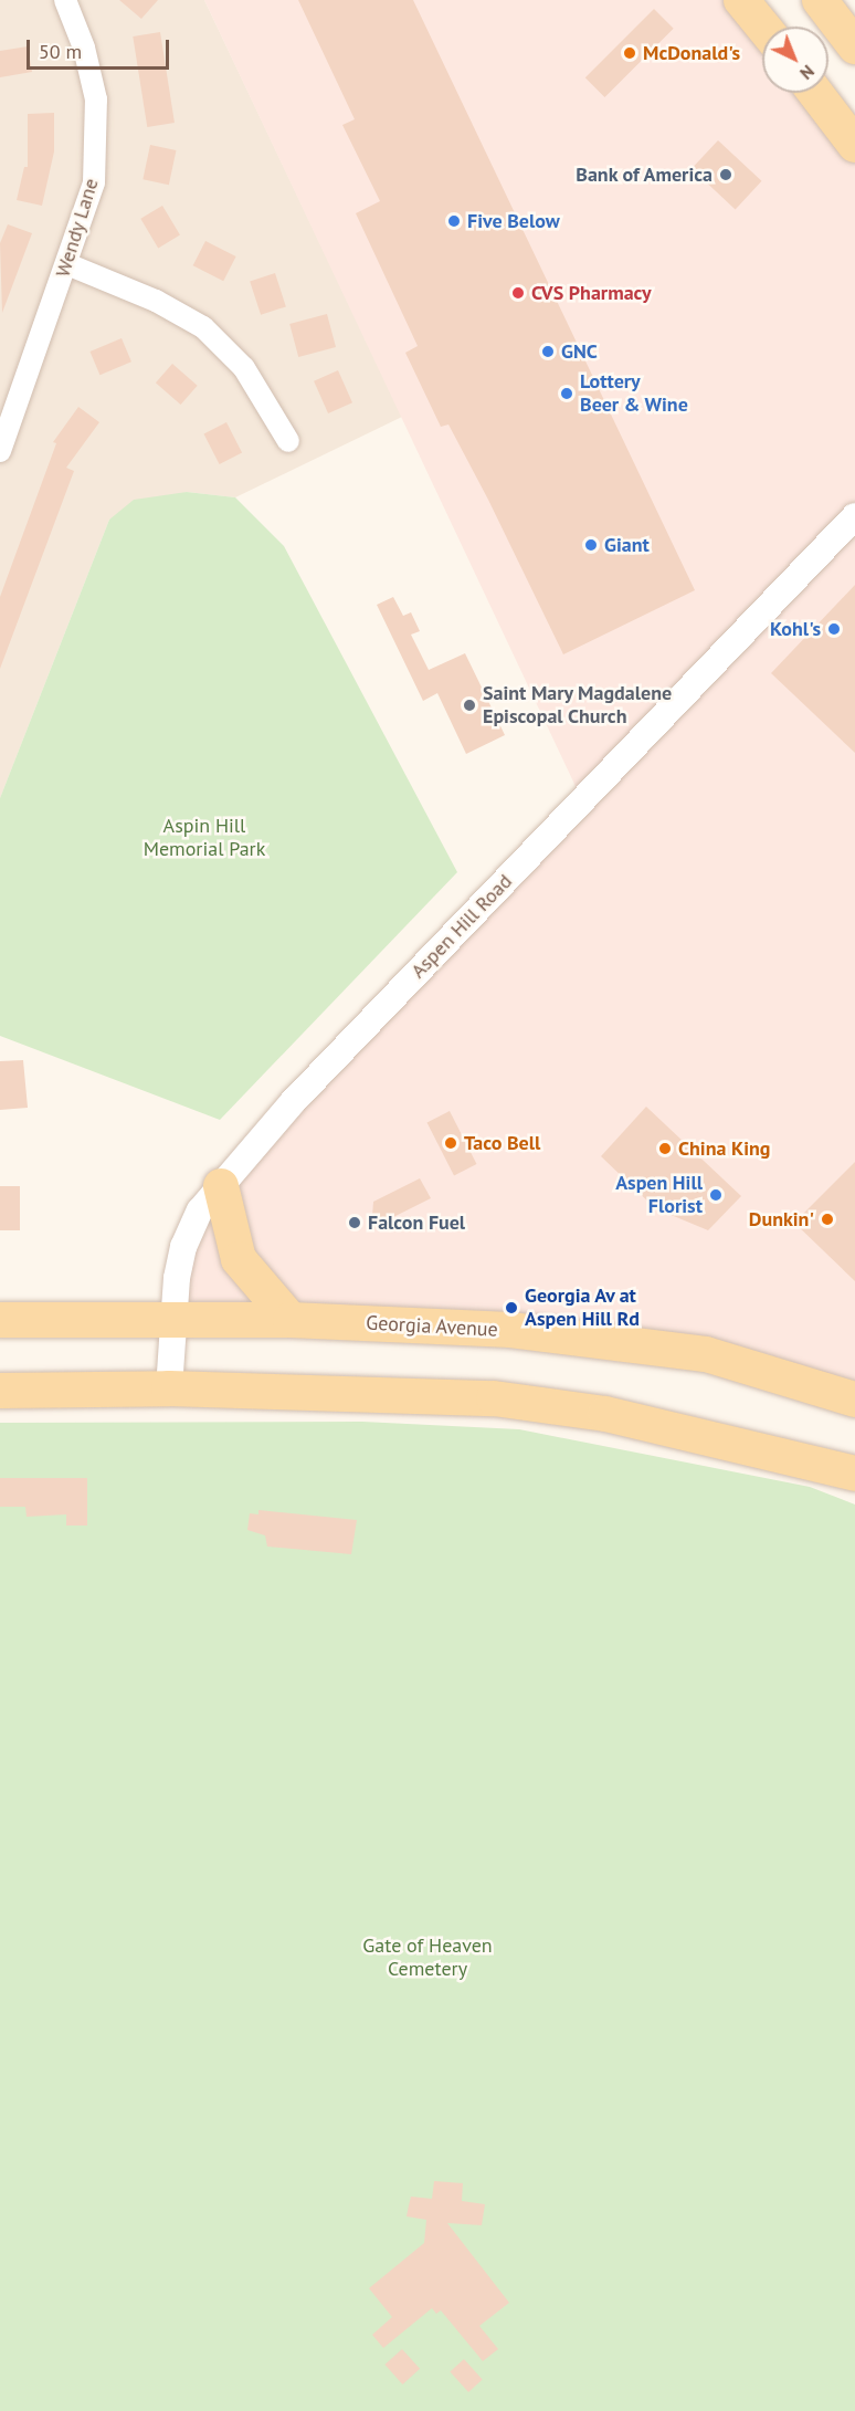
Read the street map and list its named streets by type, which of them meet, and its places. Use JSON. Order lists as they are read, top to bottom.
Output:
{
  "streets": {
    "main road": ["Georgia Avenue"],
    "street": ["Wendy Lane", "Aspen Hill Road"]
  },
  "crossings": [
    ["Aspen Hill Road", "Georgia Avenue"]
  ],
  "parks": ["Aspin Hill Memorial Park", "Gate of Heaven Cemetery"],
  "places": [
    "McDonald's",
    "Bank of America",
    "Five Below",
    "CVS Pharmacy",
    "GNC",
    "Lottery Beer & Wine",
    "Giant",
    "Kohl's",
    "Saint Mary Magdalene Episcopal Church",
    "Taco Bell",
    "China King",
    "Aspen Hill Florist",
    "Dunkin'",
    "Falcon Fuel",
    "Georgia Av at Aspen Hill Rd"
  ],
  "scale_bar": "50 m",
  "north": "bottom right"
}
